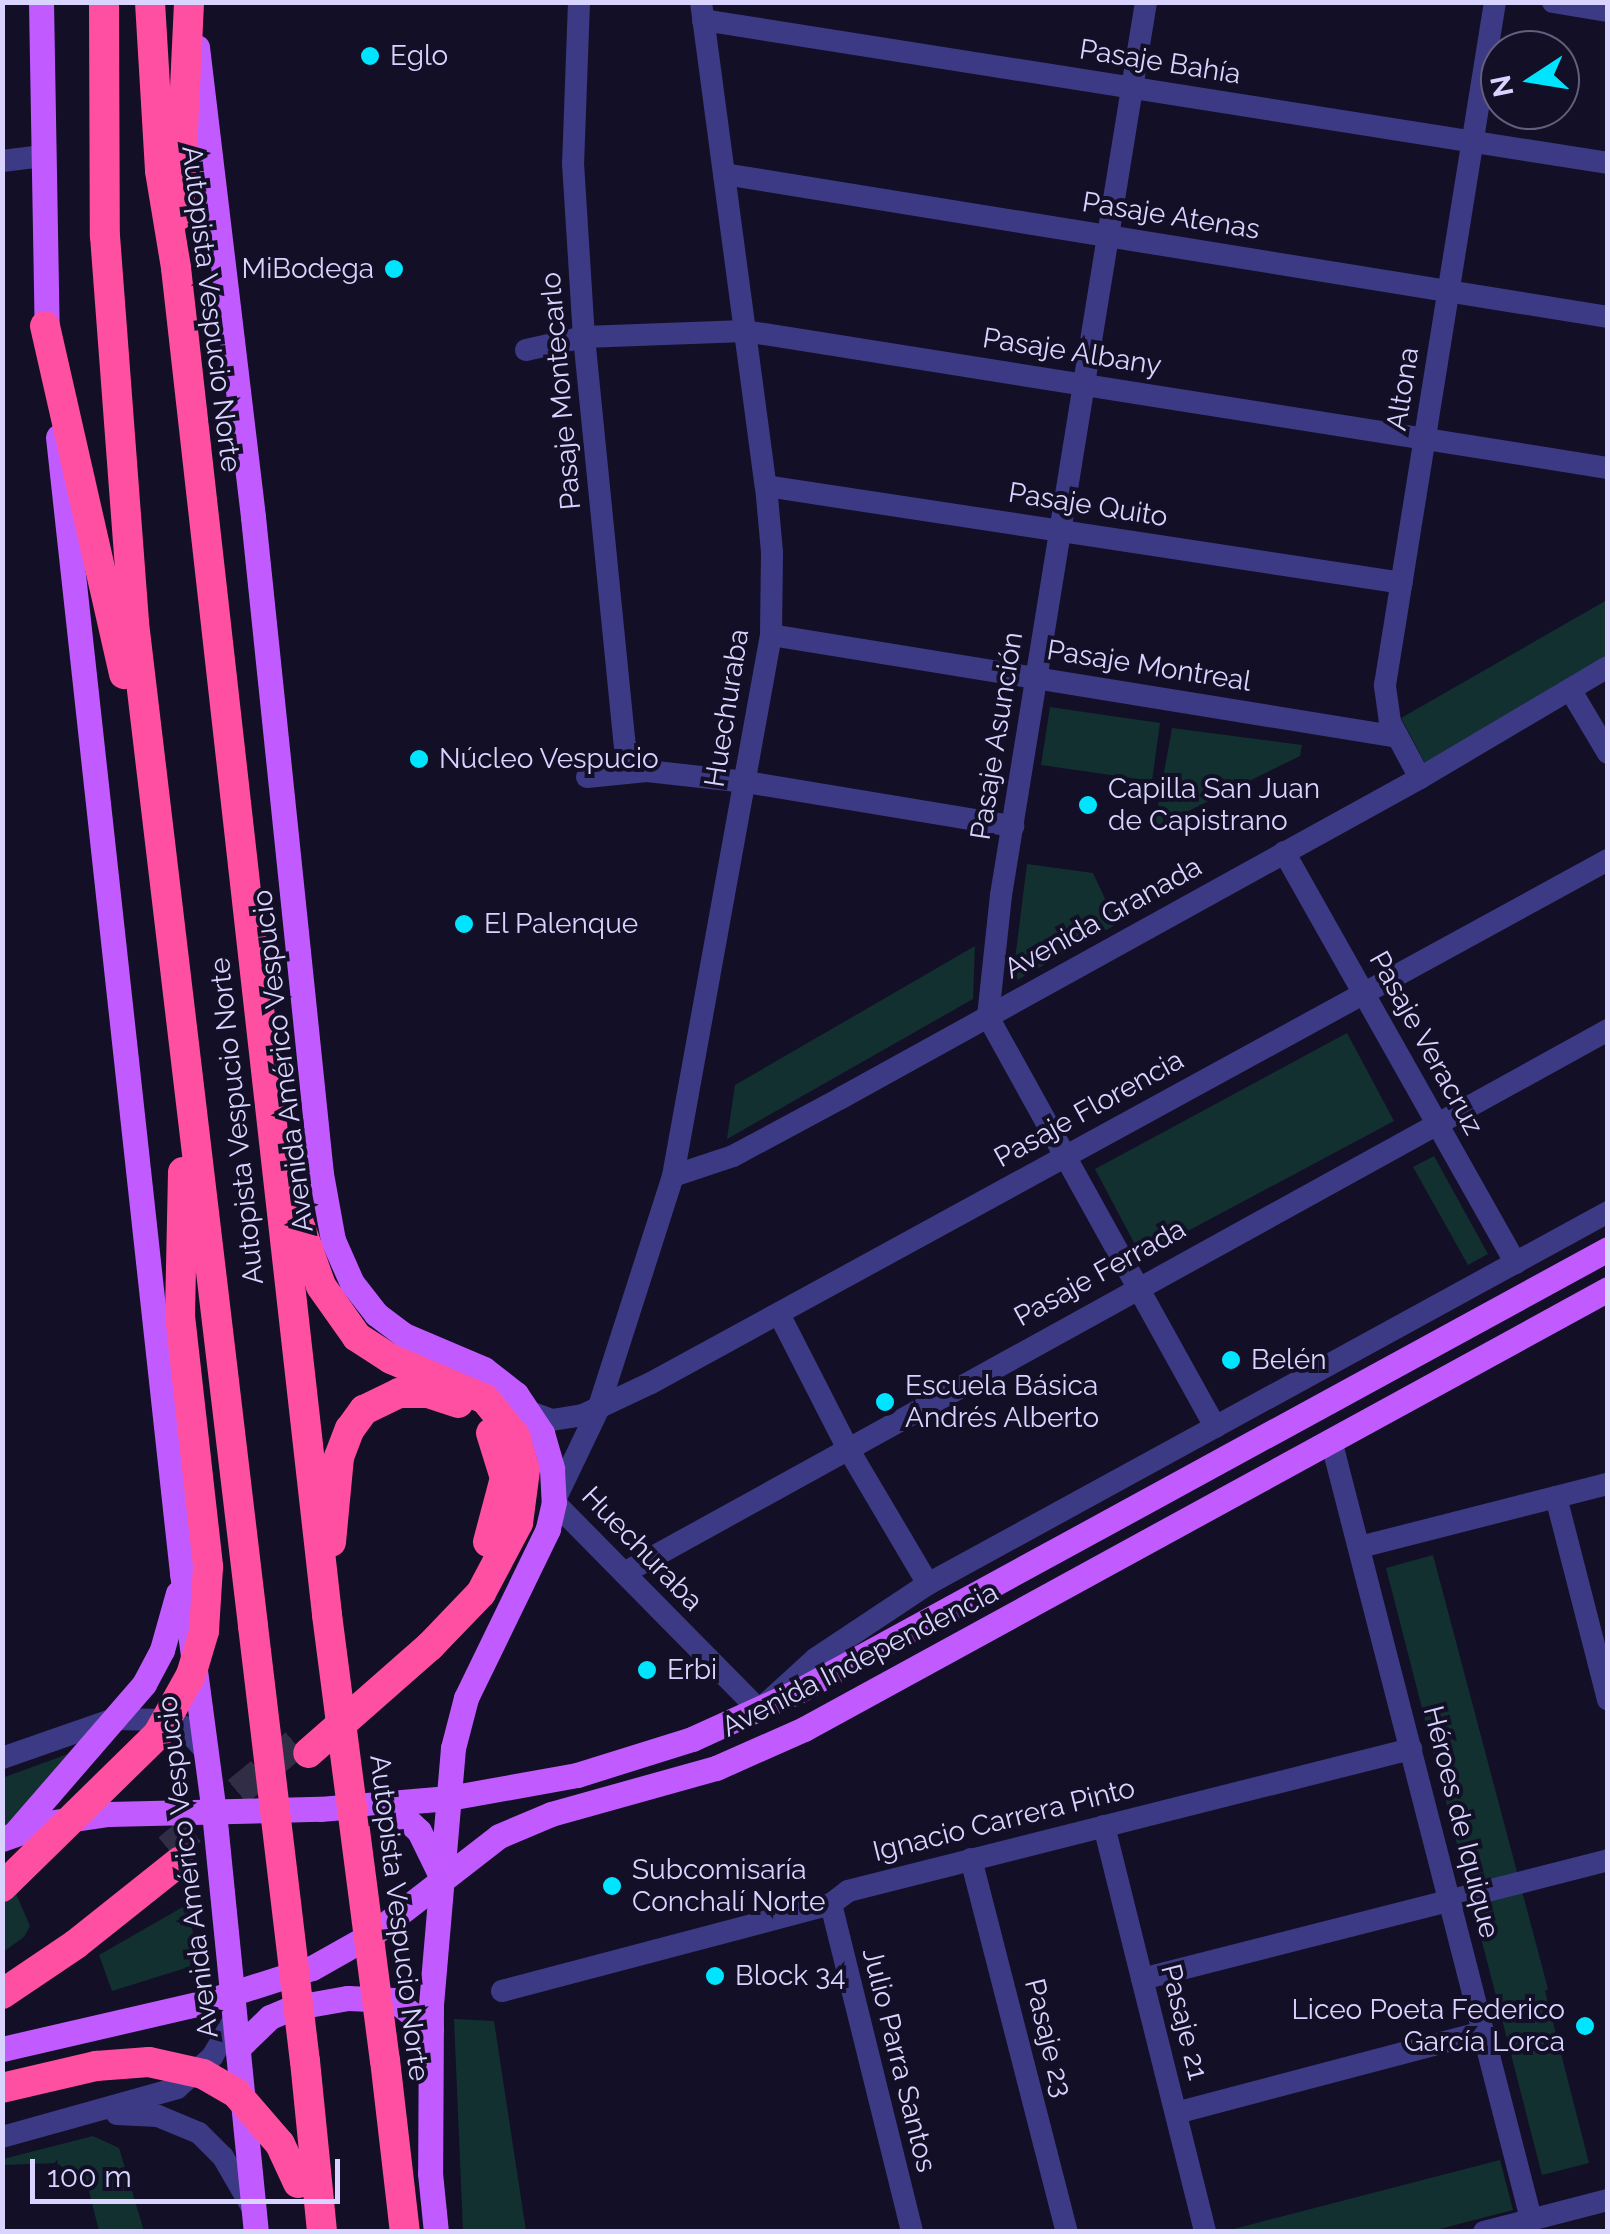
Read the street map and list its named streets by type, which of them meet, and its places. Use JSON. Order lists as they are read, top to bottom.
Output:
{
  "streets": {
    "highway": ["Autopista Vespucio Norte"],
    "main road": ["Avenida Américo Vespucio", "Avenida Independencia"],
    "street": [
      "Pasaje Bahía",
      "Pasaje Atenas",
      "Pasaje Albany",
      "Altona",
      "Pasaje Montecarlo",
      "Pasaje Quito",
      "Pasaje Montreal",
      "Huechuraba",
      "Pasaje Asunción",
      "Avenida Granada",
      "Pasaje Veracruz",
      "Pasaje Florencia",
      "Pasaje Ferrada",
      "Ignacio Carrera Pinto",
      "Héroes de Iquique",
      "Pasaje 21",
      "Pasaje 23",
      "Julio Parra Santos"
    ]
  },
  "crossings": [
    ["Pasaje Bahía", "Altona"],
    ["Pasaje Bahía", "Huechuraba"],
    ["Pasaje Bahía", "Pasaje Asunción"],
    ["Pasaje Atenas", "Altona"],
    ["Pasaje Atenas", "Huechuraba"],
    ["Pasaje Atenas", "Pasaje Asunción"],
    ["Pasaje Albany", "Altona"],
    ["Pasaje Albany", "Pasaje Montecarlo"],
    ["Pasaje Albany", "Huechuraba"],
    ["Pasaje Albany", "Pasaje Asunción"],
    ["Altona", "Pasaje Quito"],
    ["Altona", "Pasaje Montreal"],
    ["Altona", "Avenida Granada"],
    ["Pasaje Quito", "Huechuraba"],
    ["Pasaje Quito", "Pasaje Asunción"],
    ["Pasaje Montreal", "Huechuraba"],
    ["Pasaje Montreal", "Pasaje Asunción"],
    ["Huechuraba", "Avenida Granada"],
    ["Huechuraba", "Avenida Américo Vespucio"],
    ["Huechuraba", "Pasaje Florencia"],
    ["Huechuraba", "Pasaje Ferrada"],
    ["Huechuraba", "Avenida Independencia"],
    ["Pasaje Asunción", "Avenida Granada"],
    ["Avenida Granada", "Pasaje Veracruz"],
    ["Pasaje Veracruz", "Pasaje Florencia"],
    ["Pasaje Veracruz", "Pasaje Ferrada"],
    ["Pasaje Veracruz", "Avenida Independencia"],
    ["Avenida Américo Vespucio", "Avenida Independencia"],
    ["Avenida Independencia", "Héroes de Iquique"],
    ["Ignacio Carrera Pinto", "Héroes de Iquique"],
    ["Ignacio Carrera Pinto", "Pasaje 21"],
    ["Ignacio Carrera Pinto", "Pasaje 23"],
    ["Ignacio Carrera Pinto", "Julio Parra Santos"]
  ],
  "places": [
    "Eglo",
    "MiBodega",
    "Núcleo Vespucio",
    "Capilla San Juan de Capistrano",
    "El Palenque",
    "Belén",
    "Escuela Básica Andrés Alberto",
    "Erbi",
    "Subcomisaría Conchalí Norte",
    "Block 34",
    "Liceo Poeta Federico García Lorca"
  ],
  "scale_bar": "100 m",
  "north": "left"
}
